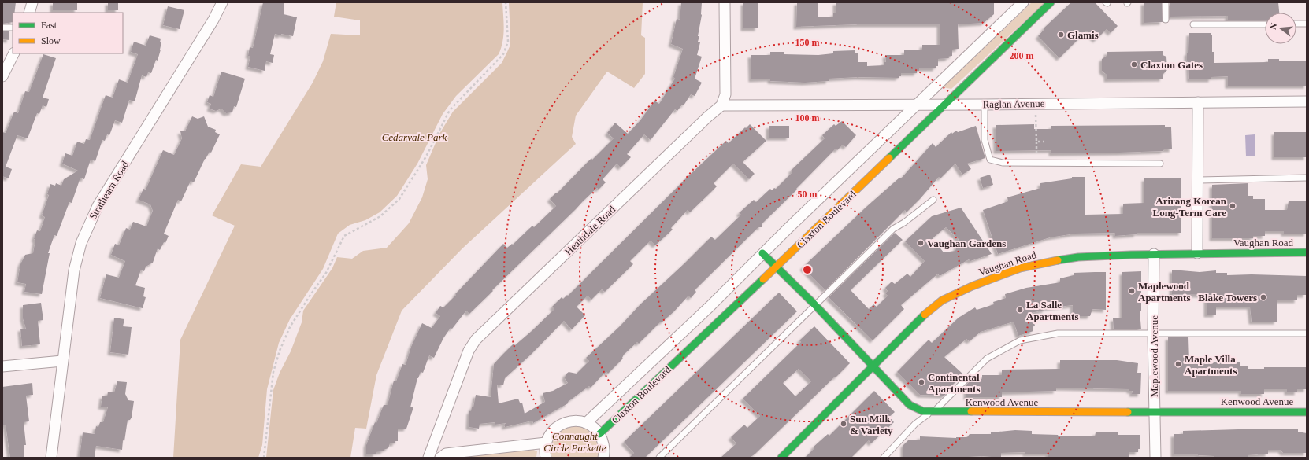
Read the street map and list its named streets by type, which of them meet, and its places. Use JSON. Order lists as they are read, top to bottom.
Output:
{
  "streets": {
    "street": [
      "Raglan Avenue",
      "Strathearn Road",
      "Claxton Boulevard",
      "Heathdale Road",
      "Vaughan Road",
      "Maplewood Avenue",
      "Kenwood Avenue"
    ]
  },
  "crossings": [
    ["Raglan Avenue", "Claxton Boulevard"],
    ["Raglan Avenue", "Heathdale Road"],
    ["Claxton Boulevard", "Kenwood Avenue"],
    ["Vaughan Road", "Maplewood Avenue"],
    ["Vaughan Road", "Kenwood Avenue"],
    ["Maplewood Avenue", "Kenwood Avenue"]
  ],
  "parks": ["Cedarvale Park", "Connaught Circle Parkette"],
  "places": [
    "Glamis",
    "Claxton Gates",
    "Arirang Korean Long-Term Care",
    "Vaughan Gardens",
    "Maplewood Apartments",
    "Blake Towers",
    "La Salle Apartments",
    "Maple Villa Apartments",
    "Continental Apartments",
    "Sun Milk & Variety"
  ],
  "legend": ["Fast", "Slow"],
  "north": "left",
  "rings": [
    "150 m",
    "200 m",
    "100 m",
    "50 m"
  ]
}
